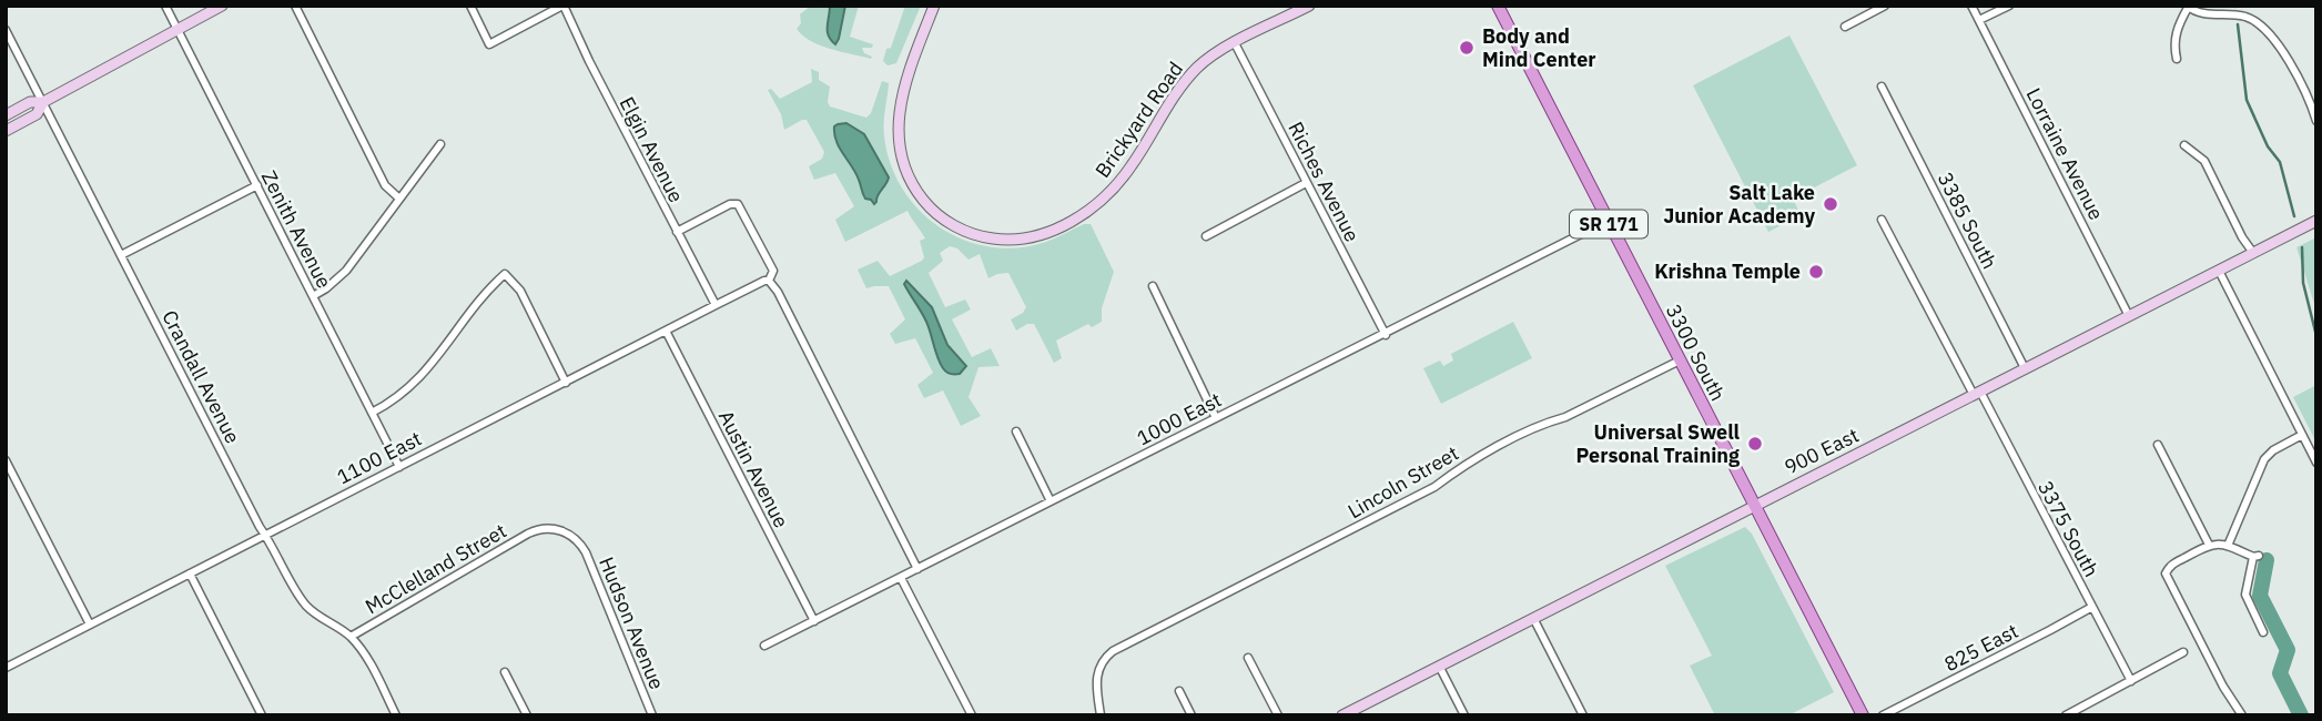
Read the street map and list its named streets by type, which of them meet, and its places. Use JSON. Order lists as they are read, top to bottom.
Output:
{
  "streets": {
    "main road": ["SR 171", "3300 South"],
    "street": [
      "Brickyard Road",
      "Elgin Avenue",
      "Lorraine Avenue",
      "Riches Avenue",
      "3385 South",
      "Zenith Avenue",
      "Crandall Avenue",
      "1000 East",
      "900 East",
      "1100 East",
      "Austin Avenue",
      "Lincoln Street",
      "3375 South",
      "McClelland Street",
      "Hudson Avenue",
      "825 East"
    ]
  },
  "crossings": [
    ["Brickyard Road", "Riches Avenue"],
    ["Elgin Avenue", "1100 East"],
    ["Lorraine Avenue", "900 East"],
    ["Riches Avenue", "1000 East"],
    ["3385 South", "900 East"],
    ["Zenith Avenue", "1100 East"],
    ["3300 South", "1000 East"],
    ["3300 South", "900 East"],
    ["3300 South", "Lincoln Street"],
    ["Crandall Avenue", "1100 East"],
    ["Crandall Avenue", "McClelland Street"],
    ["1000 East", "Austin Avenue"],
    ["900 East", "3375 South"],
    ["1100 East", "Austin Avenue"],
    ["3375 South", "825 East"],
    ["McClelland Street", "Hudson Avenue"]
  ],
  "places": [
    "Body and Mind Center",
    "Salt Lake Junior Academy",
    "Krishna Temple",
    "Universal Swell Personal Training"
  ]
}
